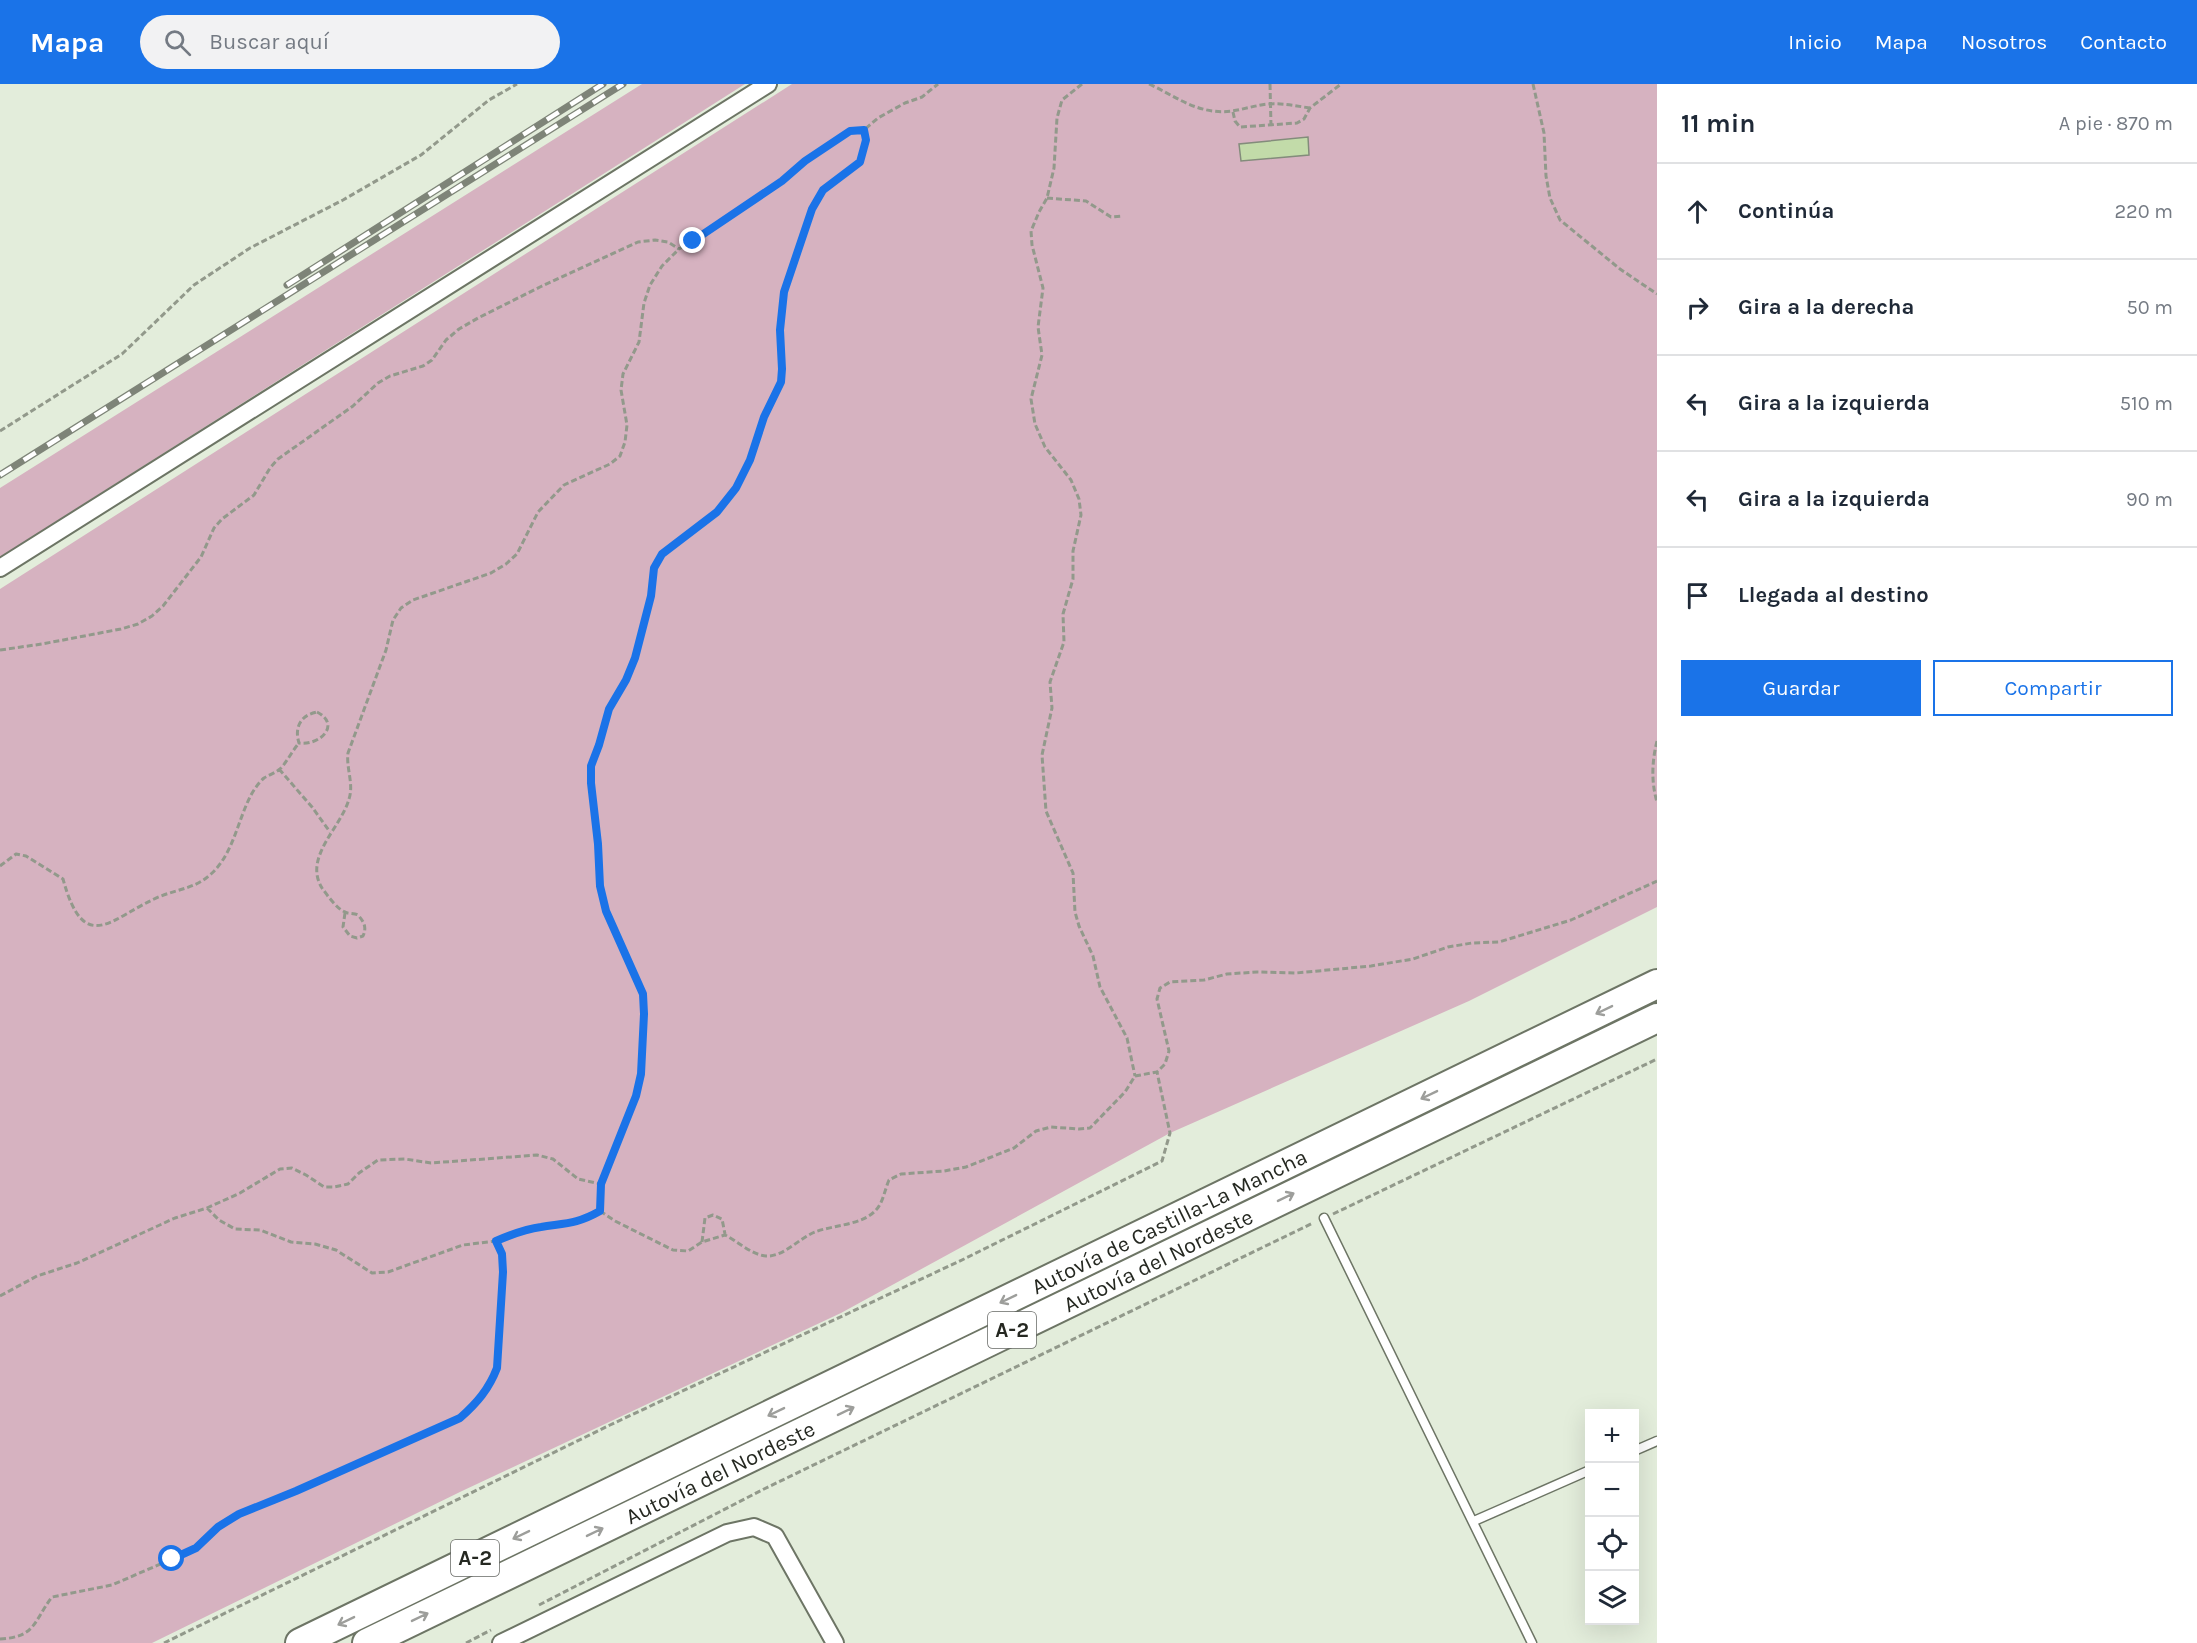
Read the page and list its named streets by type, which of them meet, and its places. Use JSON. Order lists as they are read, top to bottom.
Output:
{
  "streets": {
    "highway": ["Autovía de Castilla-La Mancha", "Autovía del Nordeste", "A-2"]
  },
  "one_way": ["Autovía de Castilla-La Mancha", "Autovía del Nordeste"],
  "page": {
    "header": "Mapa",
    "search": "Buscar aquí",
    "nav": [
      "Inicio",
      "Mapa",
      "Nosotros",
      "Contacto"
    ],
    "heading": ["11 min", "A pie · 870 m"],
    "list": [
      ["Continúa", "220 m"],
      ["Gira a la derecha", "50 m"],
      ["Gira a la izquierda", "510 m"],
      ["Gira a la izquierda", "90 m"],
      "Llegada al destino"
    ],
    "buttons": ["Guardar", "Compartir"],
    "map_buttons": ["+", "−"]
  }
}
